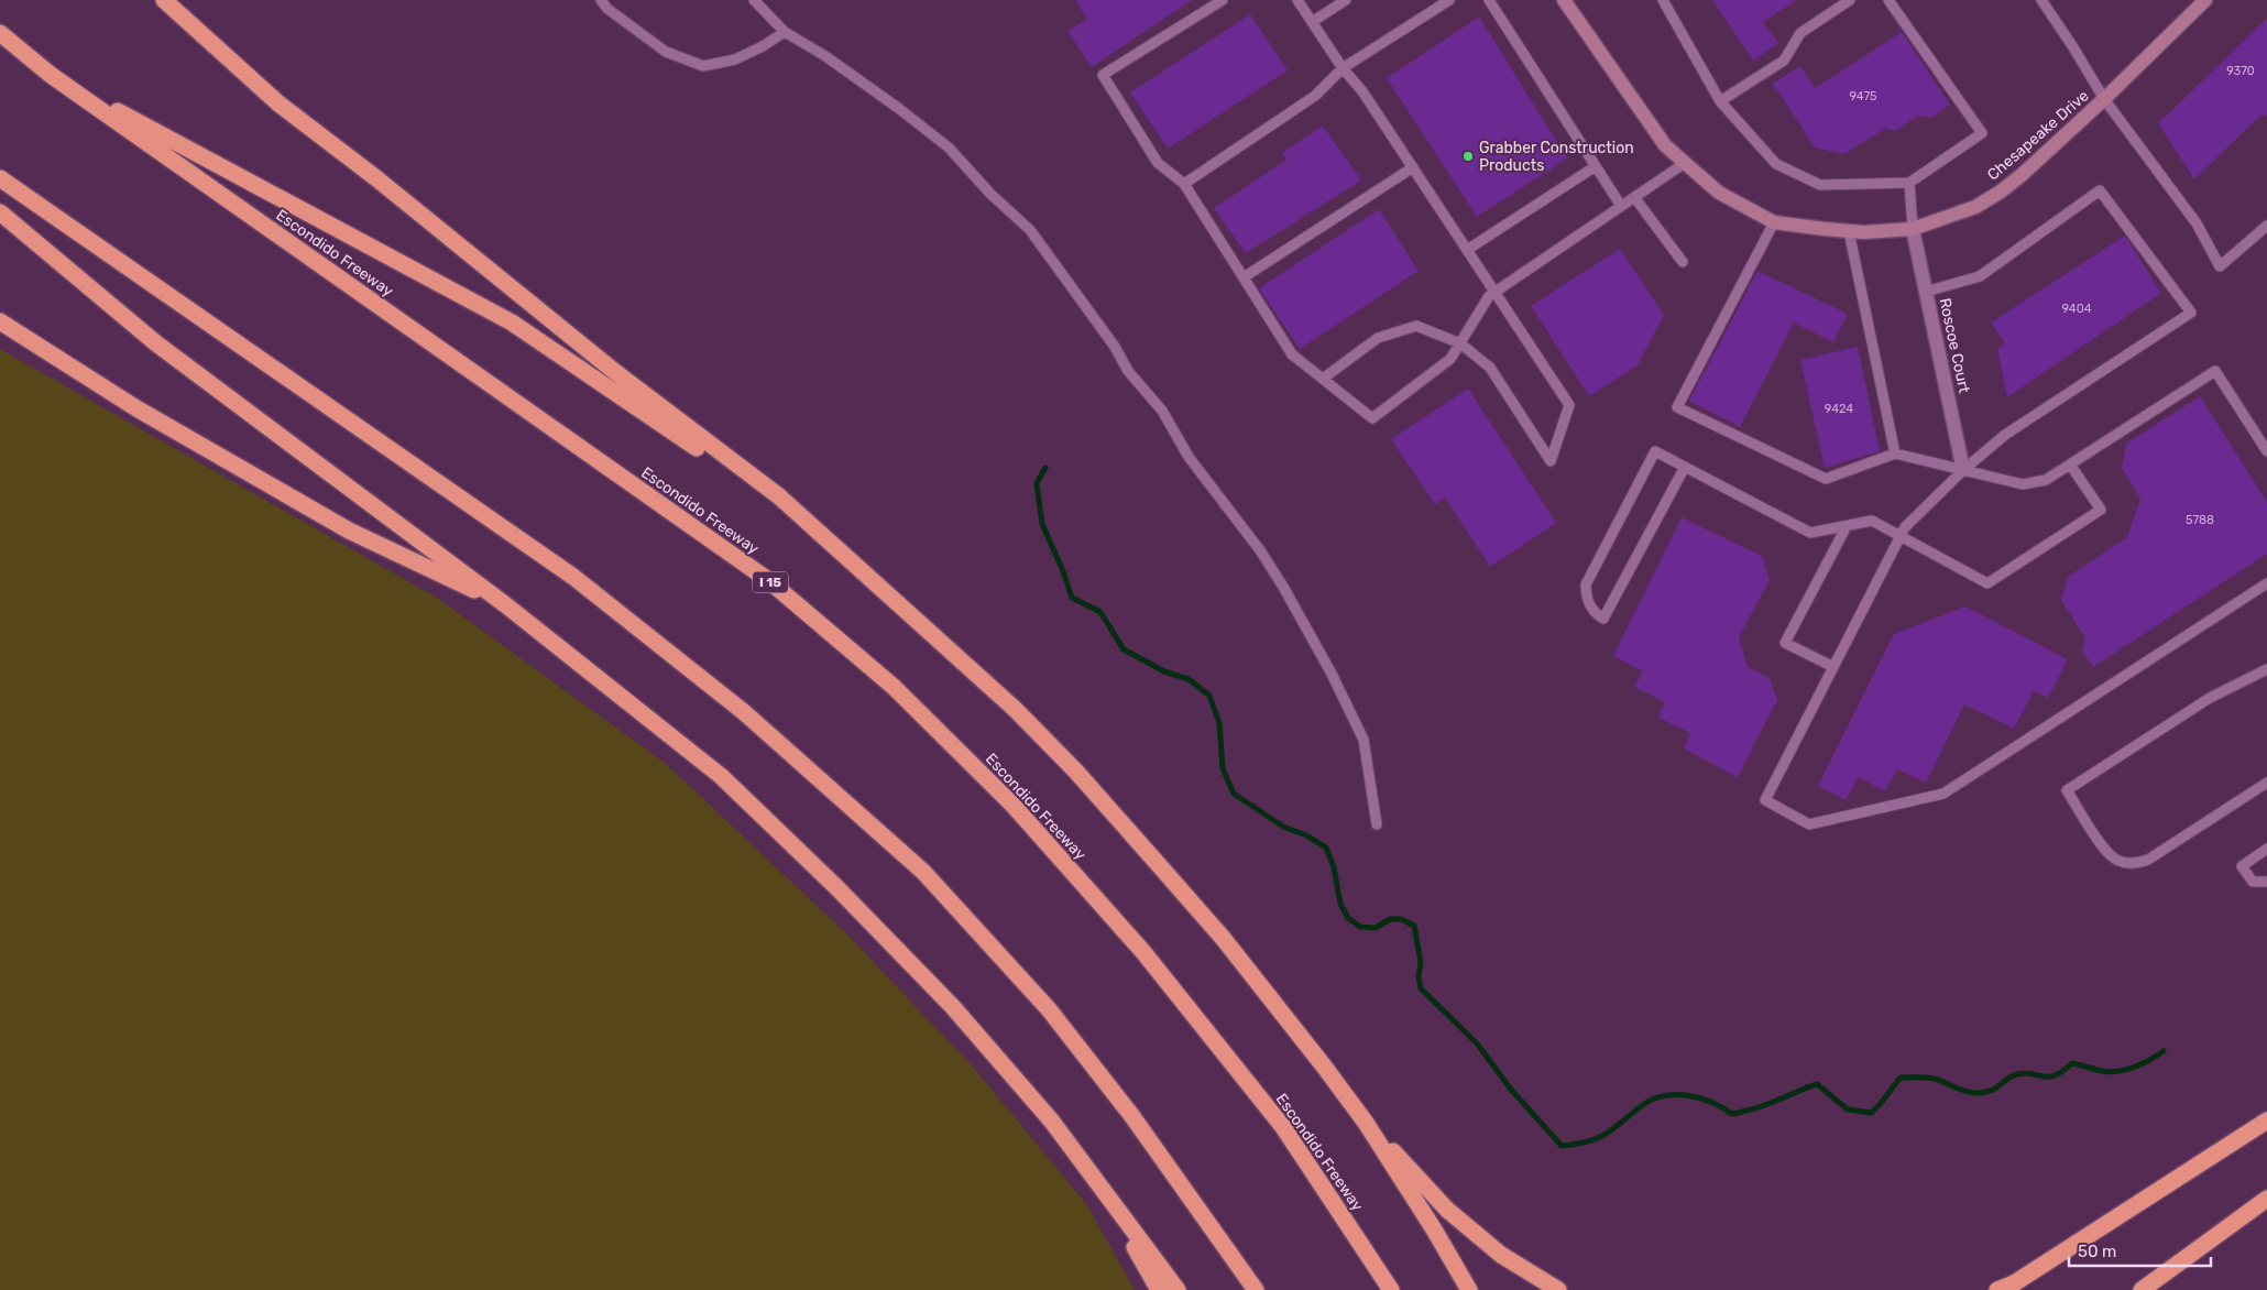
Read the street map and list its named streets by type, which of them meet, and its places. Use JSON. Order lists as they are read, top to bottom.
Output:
{
  "streets": {
    "highway": ["Escondido Freeway", "I 15"],
    "street": ["Chesapeake Drive", "Roscoe Court"]
  },
  "crossings": [
    ["Chesapeake Drive", "Roscoe Court"]
  ],
  "places": ["Grabber Construction Products"],
  "house_numbers": [
    "9370",
    "9475",
    "9404",
    "9424",
    "5788"
  ],
  "scale_bar": "50 m"
}
